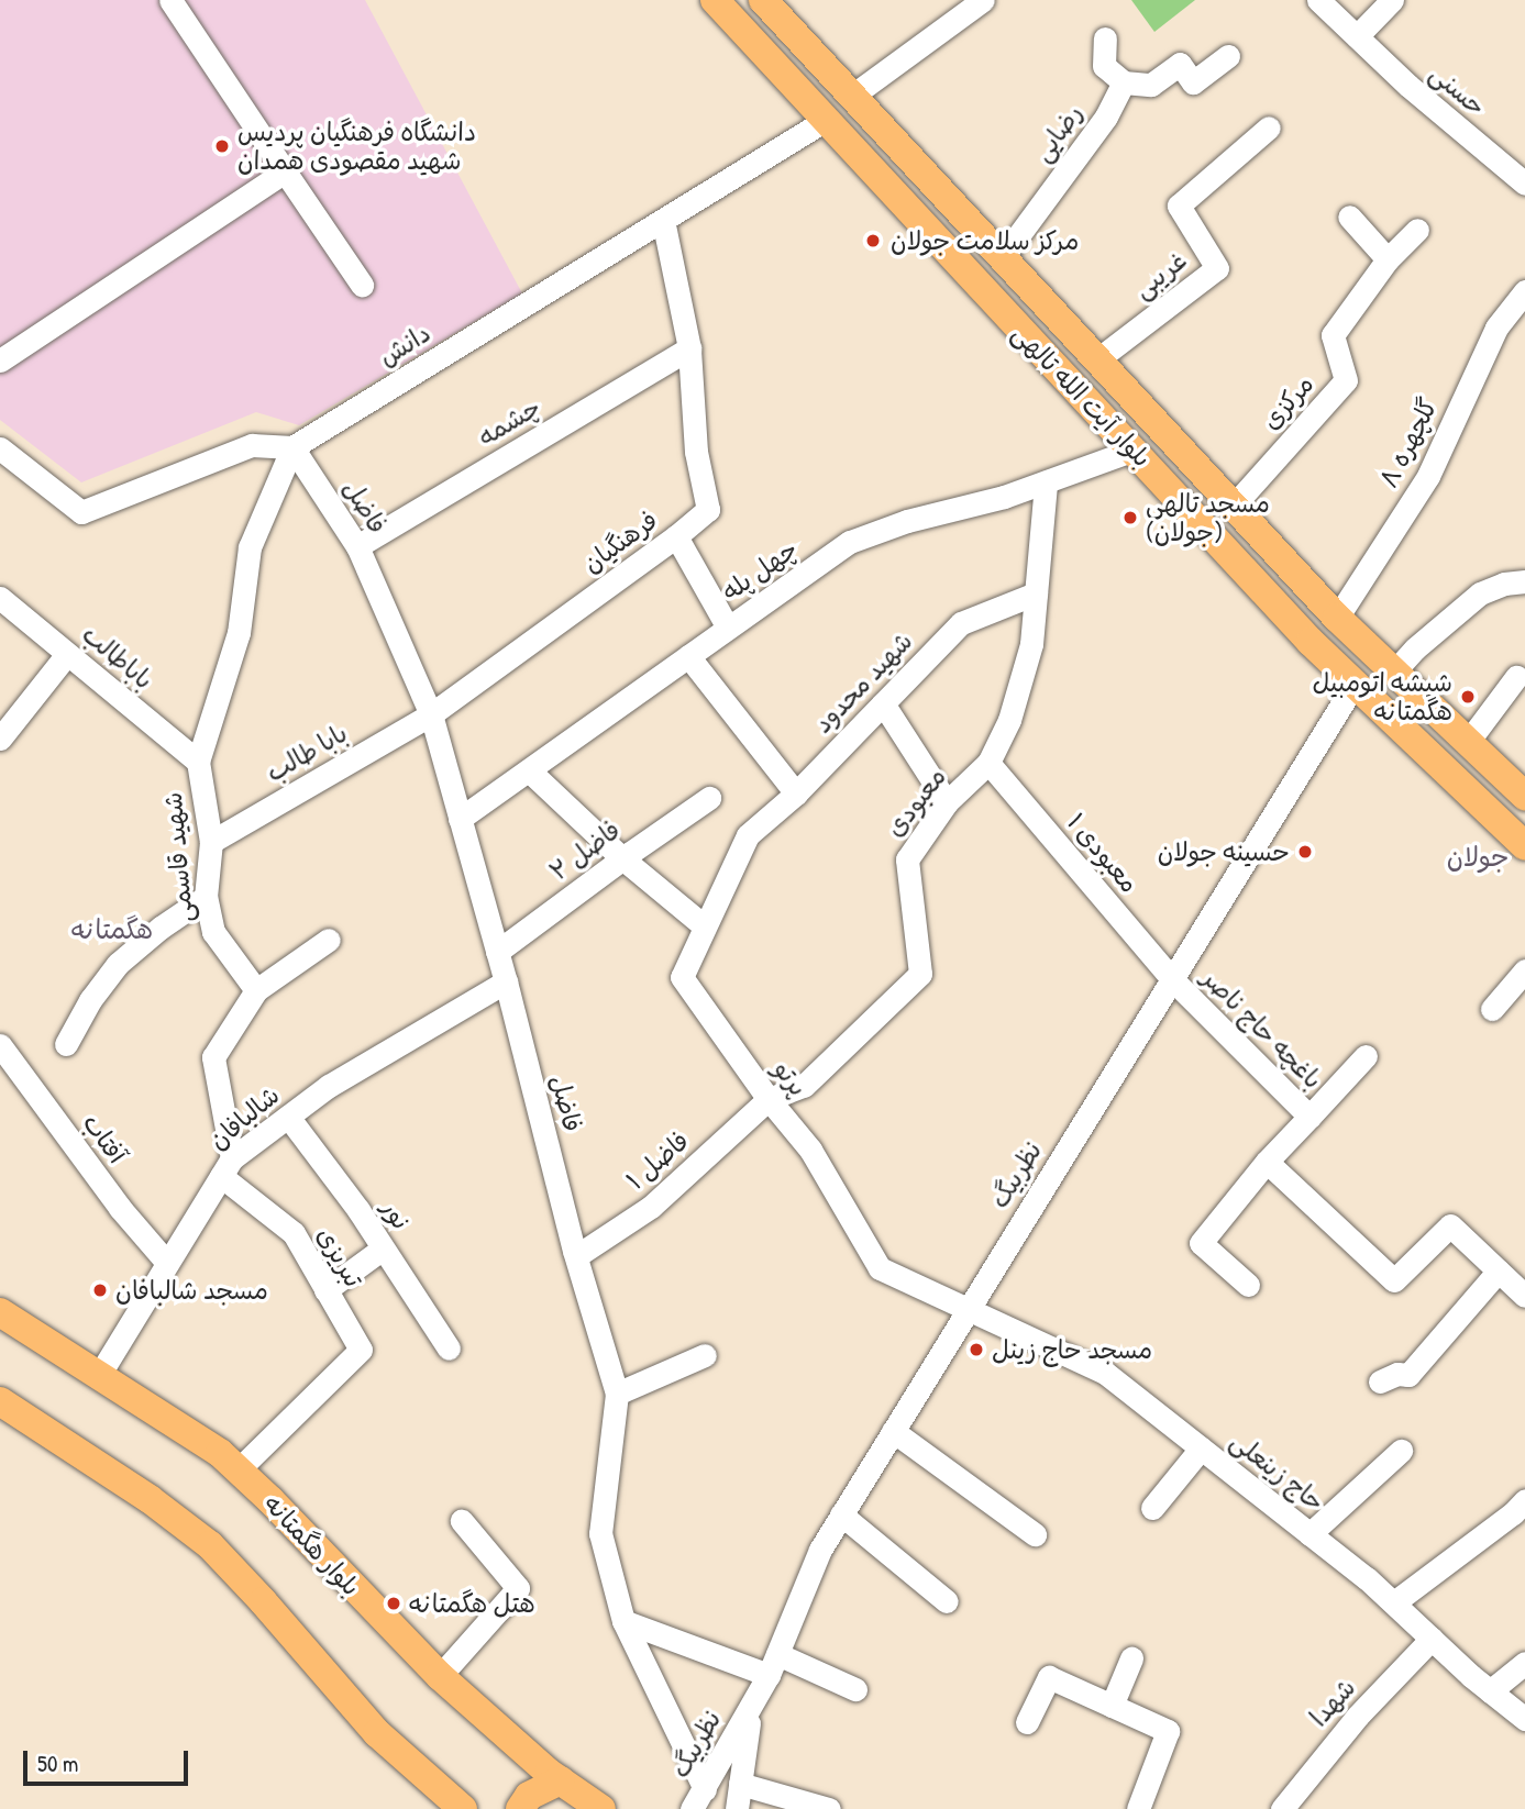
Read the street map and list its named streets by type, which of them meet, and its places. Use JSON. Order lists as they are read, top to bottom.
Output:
{
  "streets": {
    "main road": ["بلوار آیت الله تالهی", "بلوار هگمتانه"],
    "street": [
      "حسنی",
      "رضایی",
      "غریبی",
      "دانش",
      "مرکزی",
      "چشمه",
      "گلچهره ۸",
      "فاضل",
      "فرهنگیان",
      "چهل پله",
      "باباطالب",
      "شهید محدود",
      "بابا طالب",
      "معبودی",
      "فاضل ۲",
      "معبودی ۱",
      "شهید قاسمی",
      "باغچه حاج ناصر",
      "پرتو",
      "شالبافان",
      "آفتاب",
      "فاضل ۱",
      "نظربیگ",
      "نور",
      "تبریزی",
      "حاج زینعلی",
      "شهدا"
    ]
  },
  "crossings": [
    ["رضایی", "بلوار آیت الله تالهی"],
    ["غریبی", "بلوار آیت الله تالهی"],
    ["دانش", "بلوار آیت الله تالهی"],
    ["دانش", "فاضل"],
    ["دانش", "شهید قاسمی"],
    ["بلوار آیت الله تالهی", "مرکزی"],
    ["بلوار آیت الله تالهی", "گلچهره ۸"],
    ["بلوار آیت الله تالهی", "چهل پله"],
    ["بلوار آیت الله تالهی", "نظربیگ"],
    ["چشمه", "فاضل"],
    ["چشمه", "فرهنگیان"],
    ["فاضل", "فرهنگیان"],
    ["فاضل", "چهل پله"],
    ["فاضل", "بابا طالب"],
    ["فاضل", "فاضل ۲"],
    ["فاضل", "شهید قاسمی"],
    ["فاضل", "شالبافان"],
    ["فاضل", "فاضل ۱"],
    ["فاضل", "نظربیگ"],
    ["فرهنگیان", "بابا طالب"],
    ["چهل پله", "معبودی"],
    ["باباطالب", "شهید قاسمی"],
    ["شهید محدود", "معبودی"],
    ["شهید محدود", "پرتو"],
    ["بابا طالب", "شهید قاسمی"],
    ["معبودی", "معبودی ۱"],
    ["معبودی", "پرتو"],
    ["معبودی", "فاضل ۱"],
    ["معبودی ۱", "باغچه حاج ناصر"],
    ["معبودی ۱", "نظربیگ"],
    ["باغچه حاج ناصر", "نظربیگ"],
    ["پرتو", "فاضل ۱"],
    ["پرتو", "نظربیگ"],
    ["پرتو", "حاج زینعلی"],
    ["شالبافان", "آفتاب"],
    ["شالبافان", "نور"],
    ["شالبافان", "تبریزی"],
    ["شالبافان", "بلوار هگمتانه"],
    ["نظربیگ", "حاج زینعلی"],
    ["تبریزی", "بلوار هگمتانه"],
    ["حاج زینعلی", "شهدا"]
  ],
  "districts": ["جولان", "هگمتانه"],
  "places": [
    "دانشگاه فرهنگیان پردیس شهید مقصودی همدان",
    "مرکز سلامت جولان",
    "مسجد تالهی (جولان)",
    "شیشه اتومبیل هگمتانه",
    "حسینه جولان",
    "مسجد شالبافان",
    "مسجد حاج زینل",
    "هتل هگمتانه"
  ],
  "scale_bar": "50 m"
}
